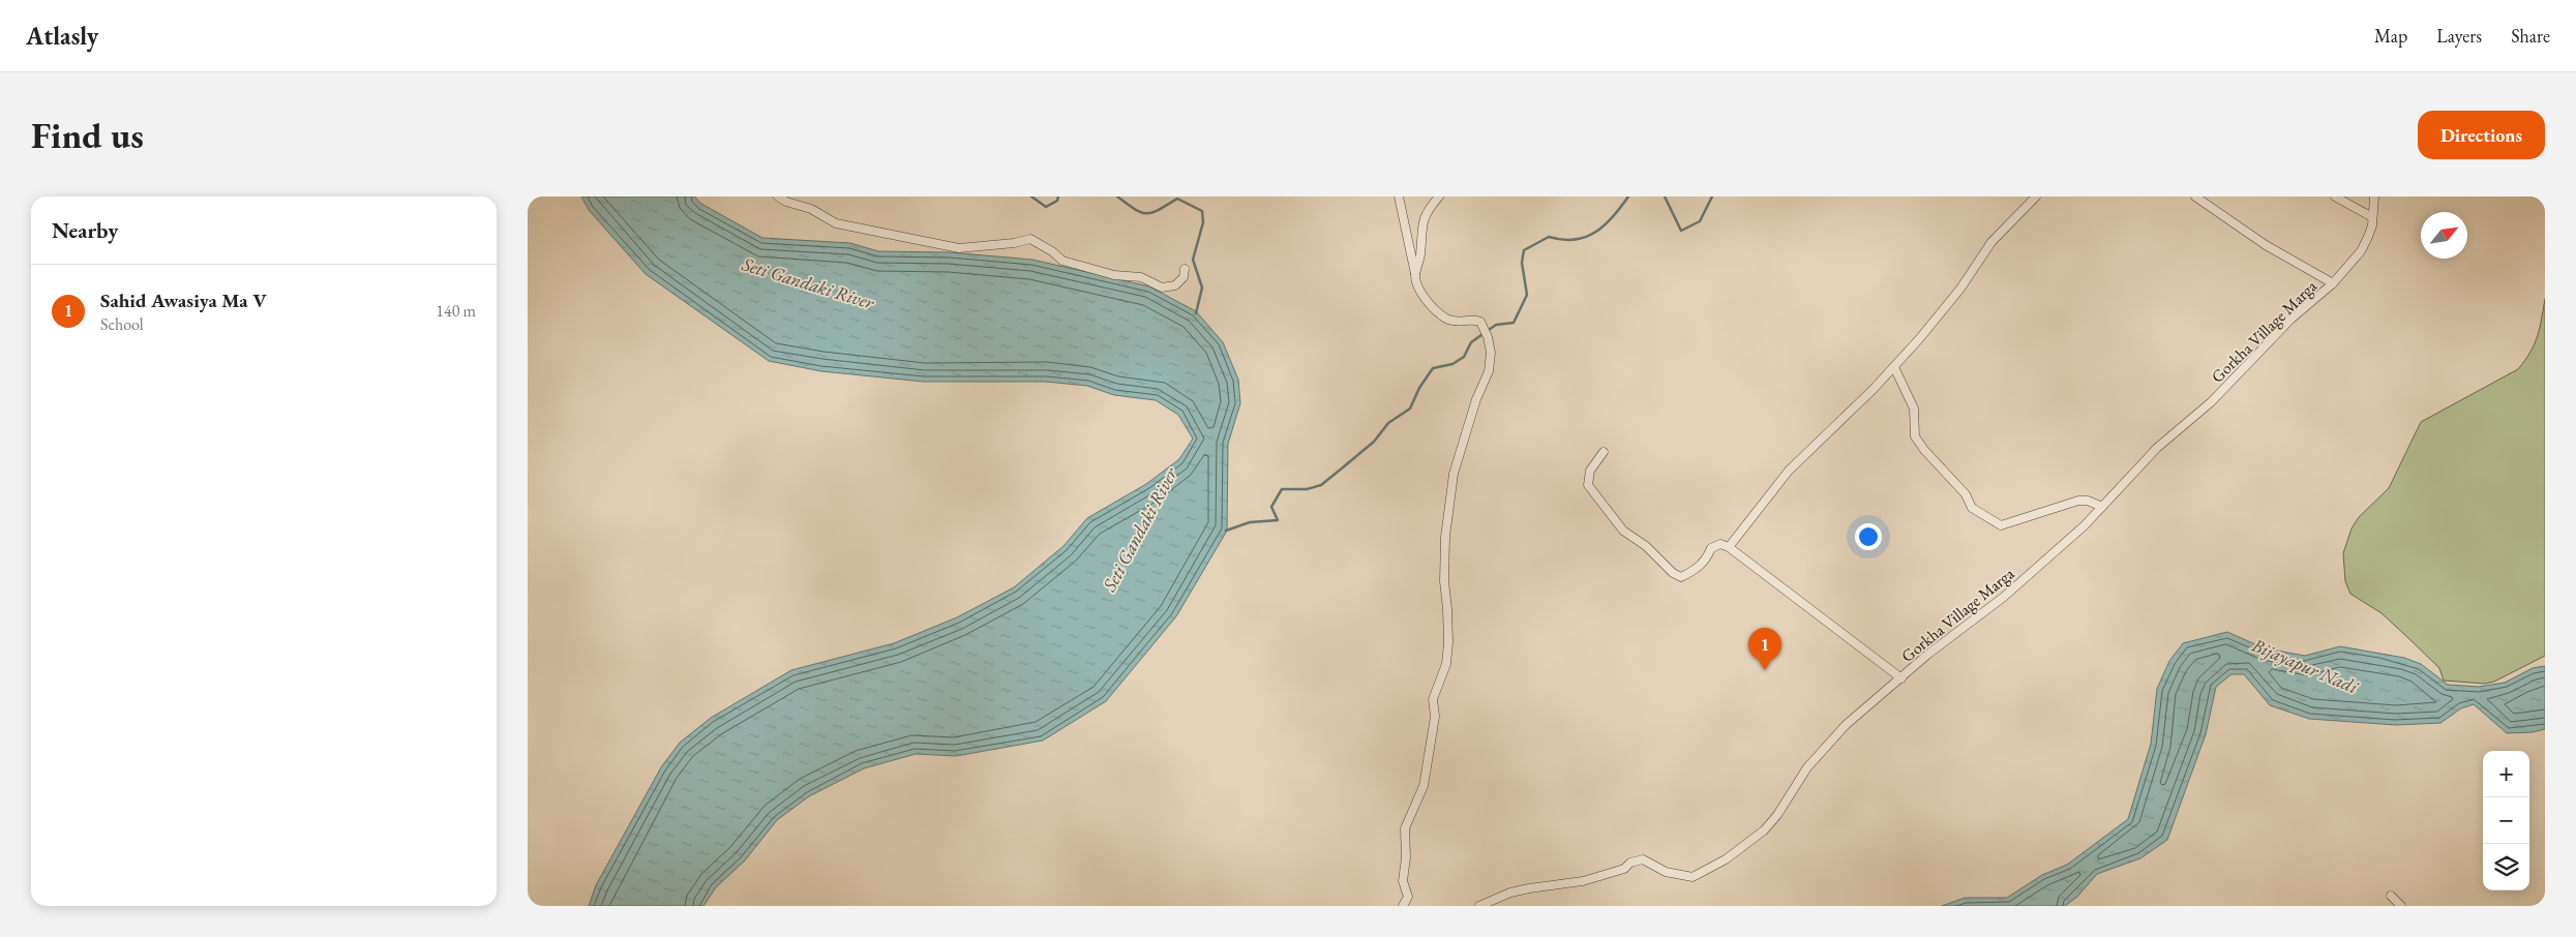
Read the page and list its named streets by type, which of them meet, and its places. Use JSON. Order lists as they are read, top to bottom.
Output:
{
  "streets": {
    "street": ["Gorkha Village Marga"]
  },
  "water": ["Seti Gandaki River", "Bijayapur Nadi"],
  "north": "top right",
  "page": {
    "header": "Atlasly",
    "nav": ["Map", "Layers", "Share"],
    "buttons": "Directions",
    "title": "Find us",
    "heading": "Nearby",
    "list": [
      {
        "mark": "1",
        "name": "Sahid Awasiya Ma V",
        "note": "School",
        "value": "140 m"
      }
    ],
    "pins": "1",
    "map_buttons": ["+", "−"]
  }
}
